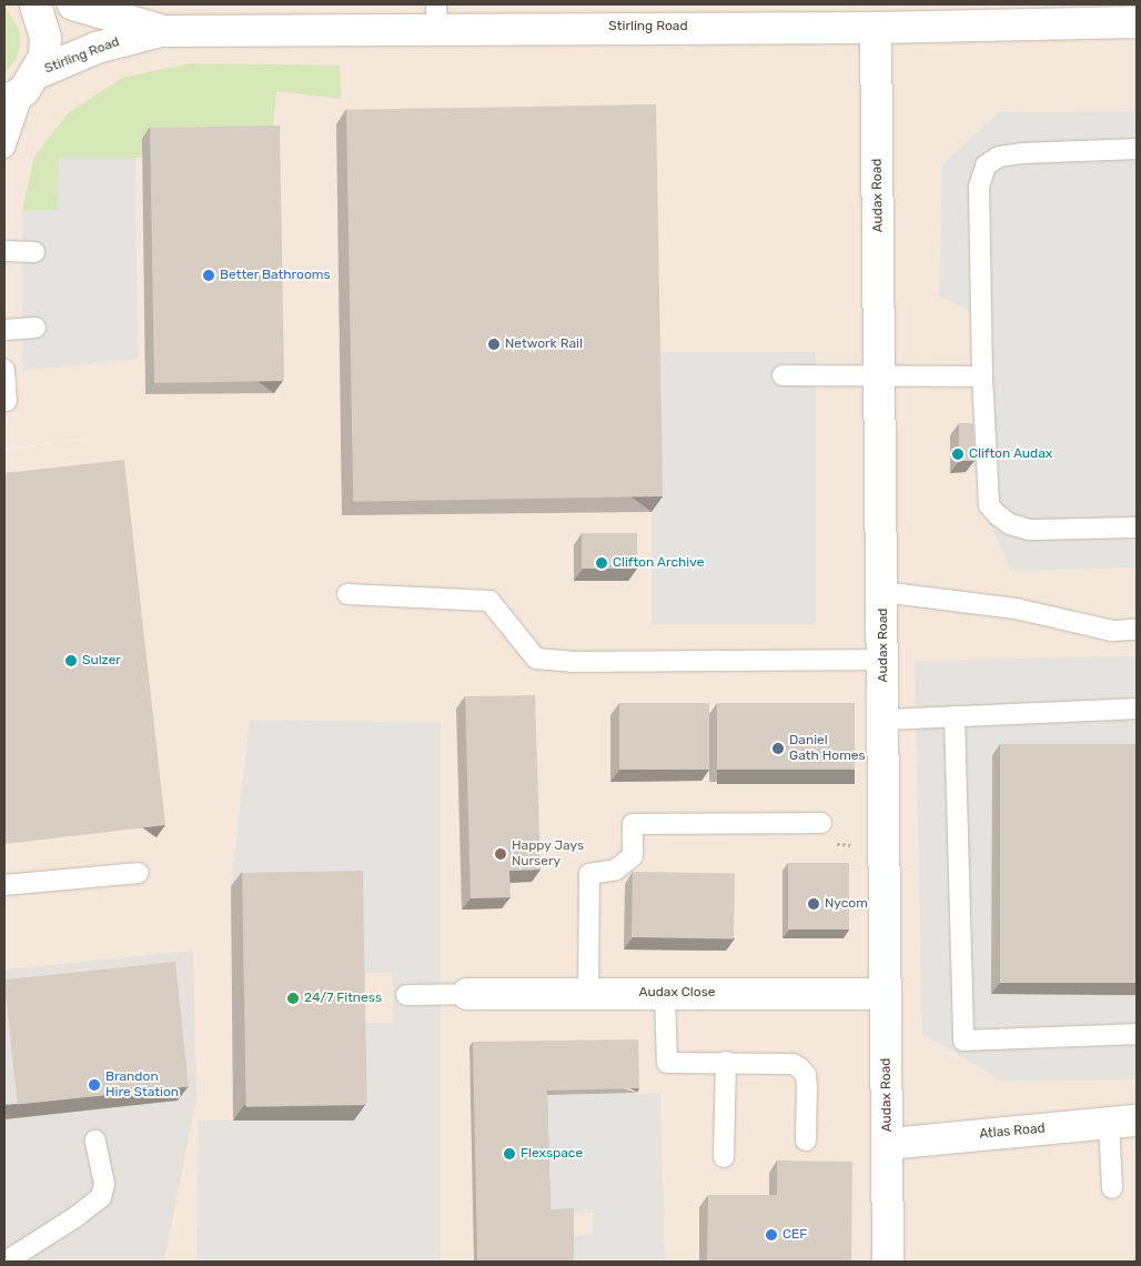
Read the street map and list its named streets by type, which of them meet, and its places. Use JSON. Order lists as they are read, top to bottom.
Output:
{
  "streets": {
    "street": [
      "Stirling Road",
      "Audax Road",
      "Audax Close",
      "Atlas Road"
    ]
  },
  "crossings": [
    ["Stirling Road", "Audax Road"],
    ["Audax Road", "Audax Close"],
    ["Audax Road", "Atlas Road"]
  ],
  "places": [
    "Better Bathrooms",
    "Network Rail",
    "Clifton Audax",
    "Clifton Archive",
    "Sulzer",
    "Daniel Gath Homes",
    "Happy Jays Nursery",
    "Nycom",
    "24/7 Fitness",
    "Brandon Hire Station",
    "Flexspace",
    "CEF"
  ]
}
